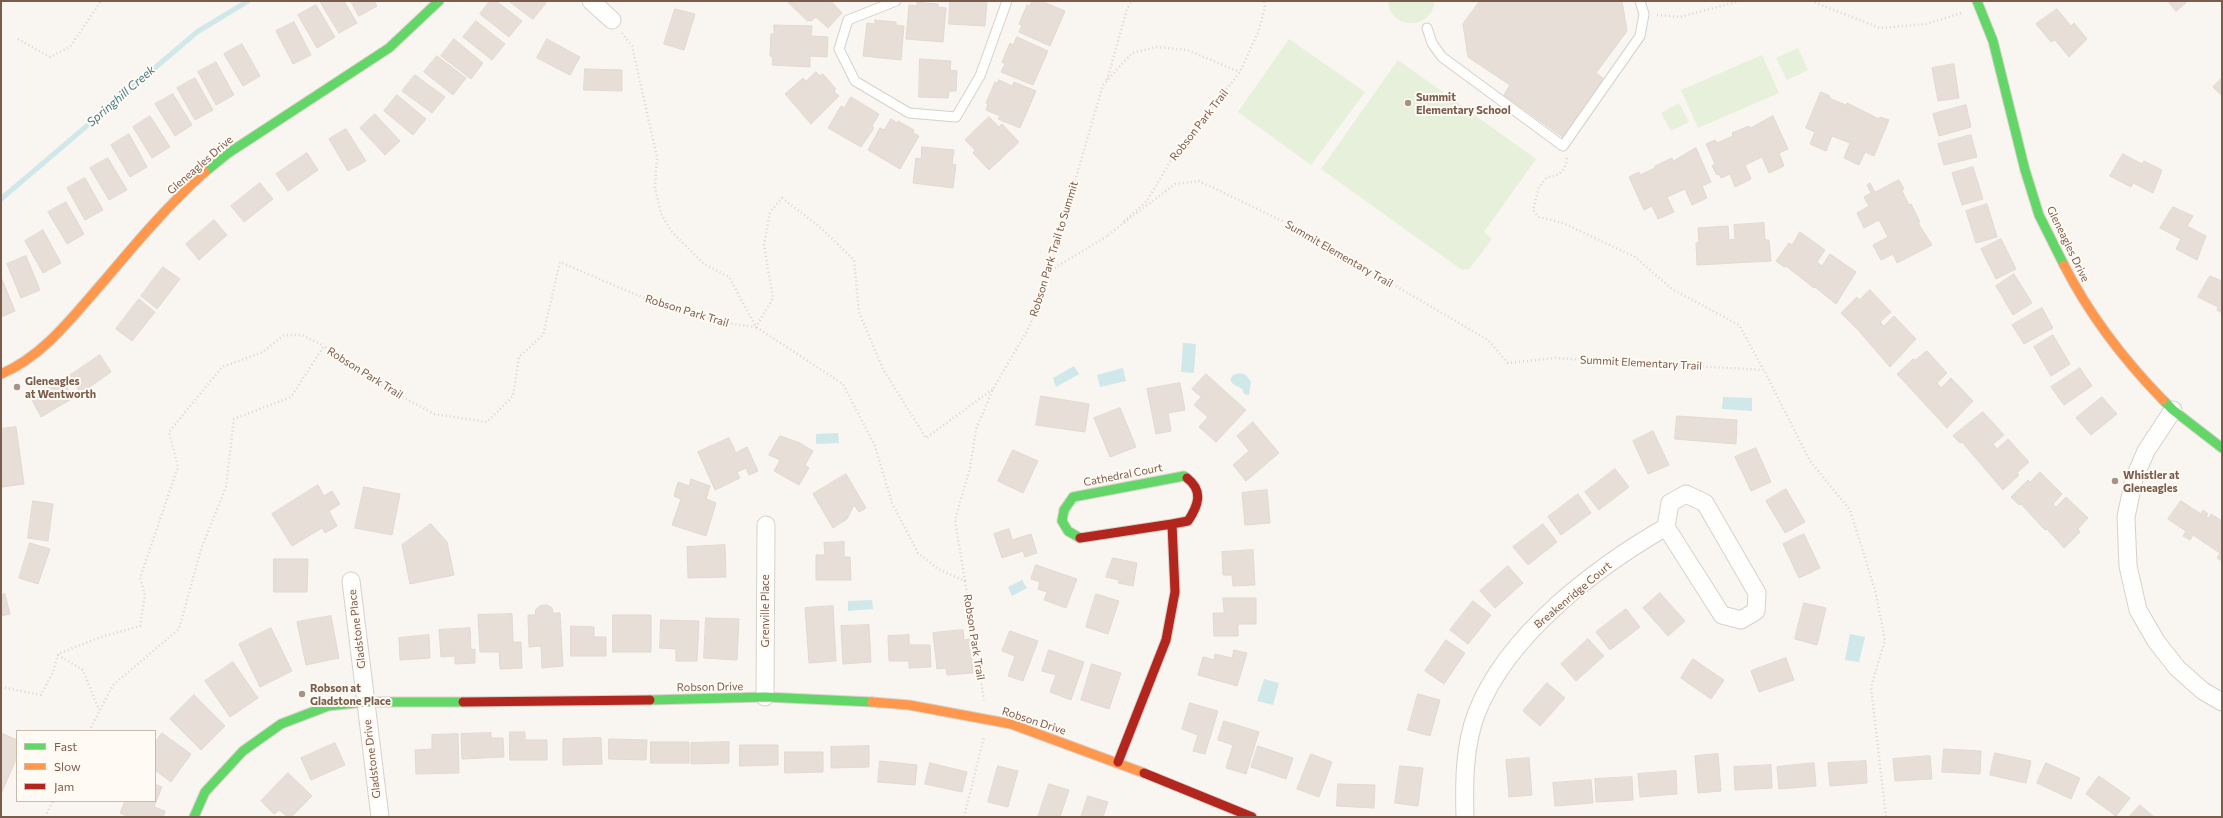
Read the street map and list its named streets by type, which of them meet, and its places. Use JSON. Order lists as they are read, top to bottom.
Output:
{
  "streets": {
    "street": [
      "Gleneagles Drive",
      "Cathedral Court",
      "Breakenridge Court",
      "Grenville Place",
      "Gladstone Place",
      "Robson Drive",
      "Gladstone Drive"
    ],
    "path": ["Robson Park Trail", "Robson Park Trail to Summit", "Summit Elementary Trail"]
  },
  "crossings": [
    ["Robson Park Trail", "Robson Park Trail to Summit"],
    ["Robson Park Trail", "Summit Elementary Trail"],
    ["Grenville Place", "Robson Drive"],
    ["Gladstone Place", "Robson Drive"],
    ["Gladstone Place", "Gladstone Drive"],
    ["Robson Drive", "Gladstone Drive"]
  ],
  "water": ["Springhill Creek"],
  "places": [
    "Summit Elementary School",
    "Gleneagles at Wentworth",
    "Whistler at Gleneagles",
    "Robson at Gladstone Place"
  ],
  "legend": ["Fast", "Slow", "Jam"]
}
